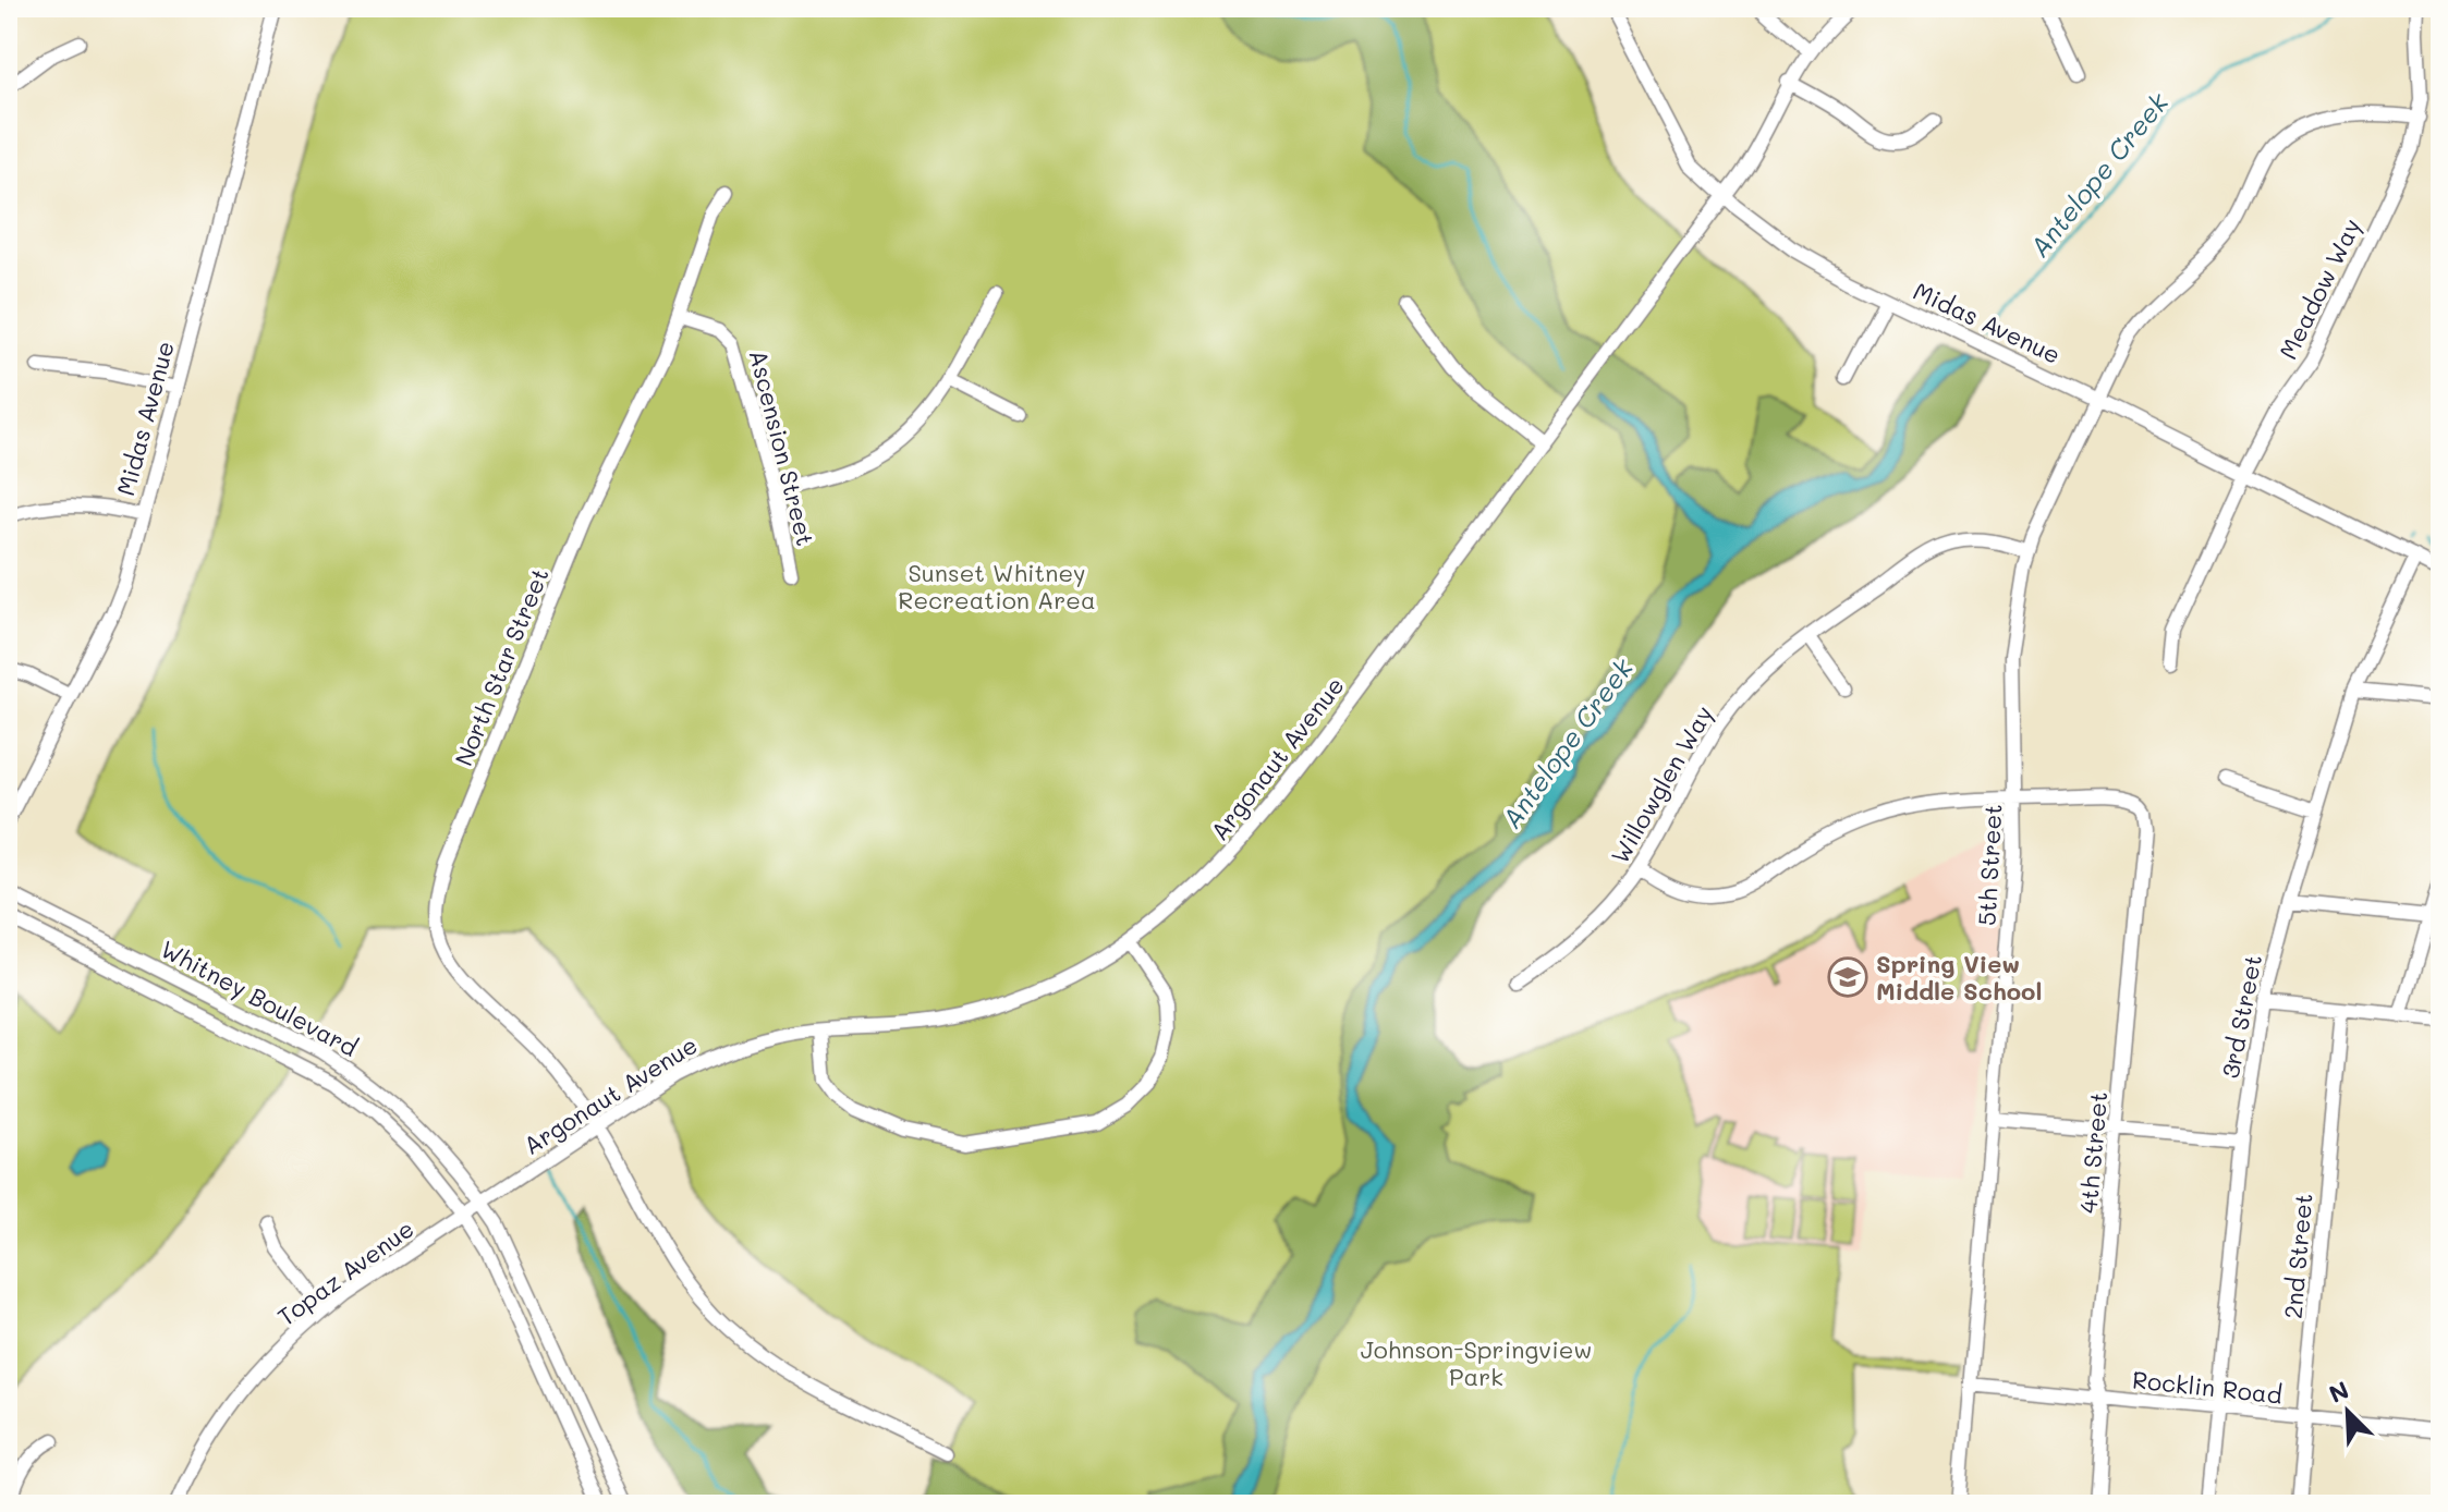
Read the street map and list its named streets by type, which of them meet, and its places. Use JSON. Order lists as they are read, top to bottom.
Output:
{
  "streets": {
    "street": [
      "Meadow Way",
      "Midas Avenue",
      "Ascension Street",
      "North Star Street",
      "Argonaut Avenue",
      "Willowglen Way",
      "5th Street",
      "Whitney Boulevard",
      "3rd Street",
      "4th Street",
      "2nd Street",
      "Topaz Avenue",
      "Rocklin Road"
    ]
  },
  "crossings": [
    ["Meadow Way", "Midas Avenue"],
    ["Meadow Way", "5th Street"],
    ["Midas Avenue", "Argonaut Avenue"],
    ["Midas Avenue", "5th Street"],
    ["Midas Avenue", "3rd Street"],
    ["Ascension Street", "North Star Street"],
    ["North Star Street", "Argonaut Avenue"],
    ["Argonaut Avenue", "Whitney Boulevard"],
    ["Argonaut Avenue", "Topaz Avenue"],
    ["Willowglen Way", "5th Street"],
    ["5th Street", "4th Street"],
    ["5th Street", "Rocklin Road"],
    ["Whitney Boulevard", "Topaz Avenue"],
    ["3rd Street", "Rocklin Road"],
    ["4th Street", "Rocklin Road"],
    ["2nd Street", "Rocklin Road"]
  ],
  "water": ["Antelope Creek"],
  "parks": ["Sunset Whitney Recreation Area", "Johnson-Springview Park"],
  "places": {
    "school or university": ["Spring View Middle School"]
  },
  "north": "top left"
}
